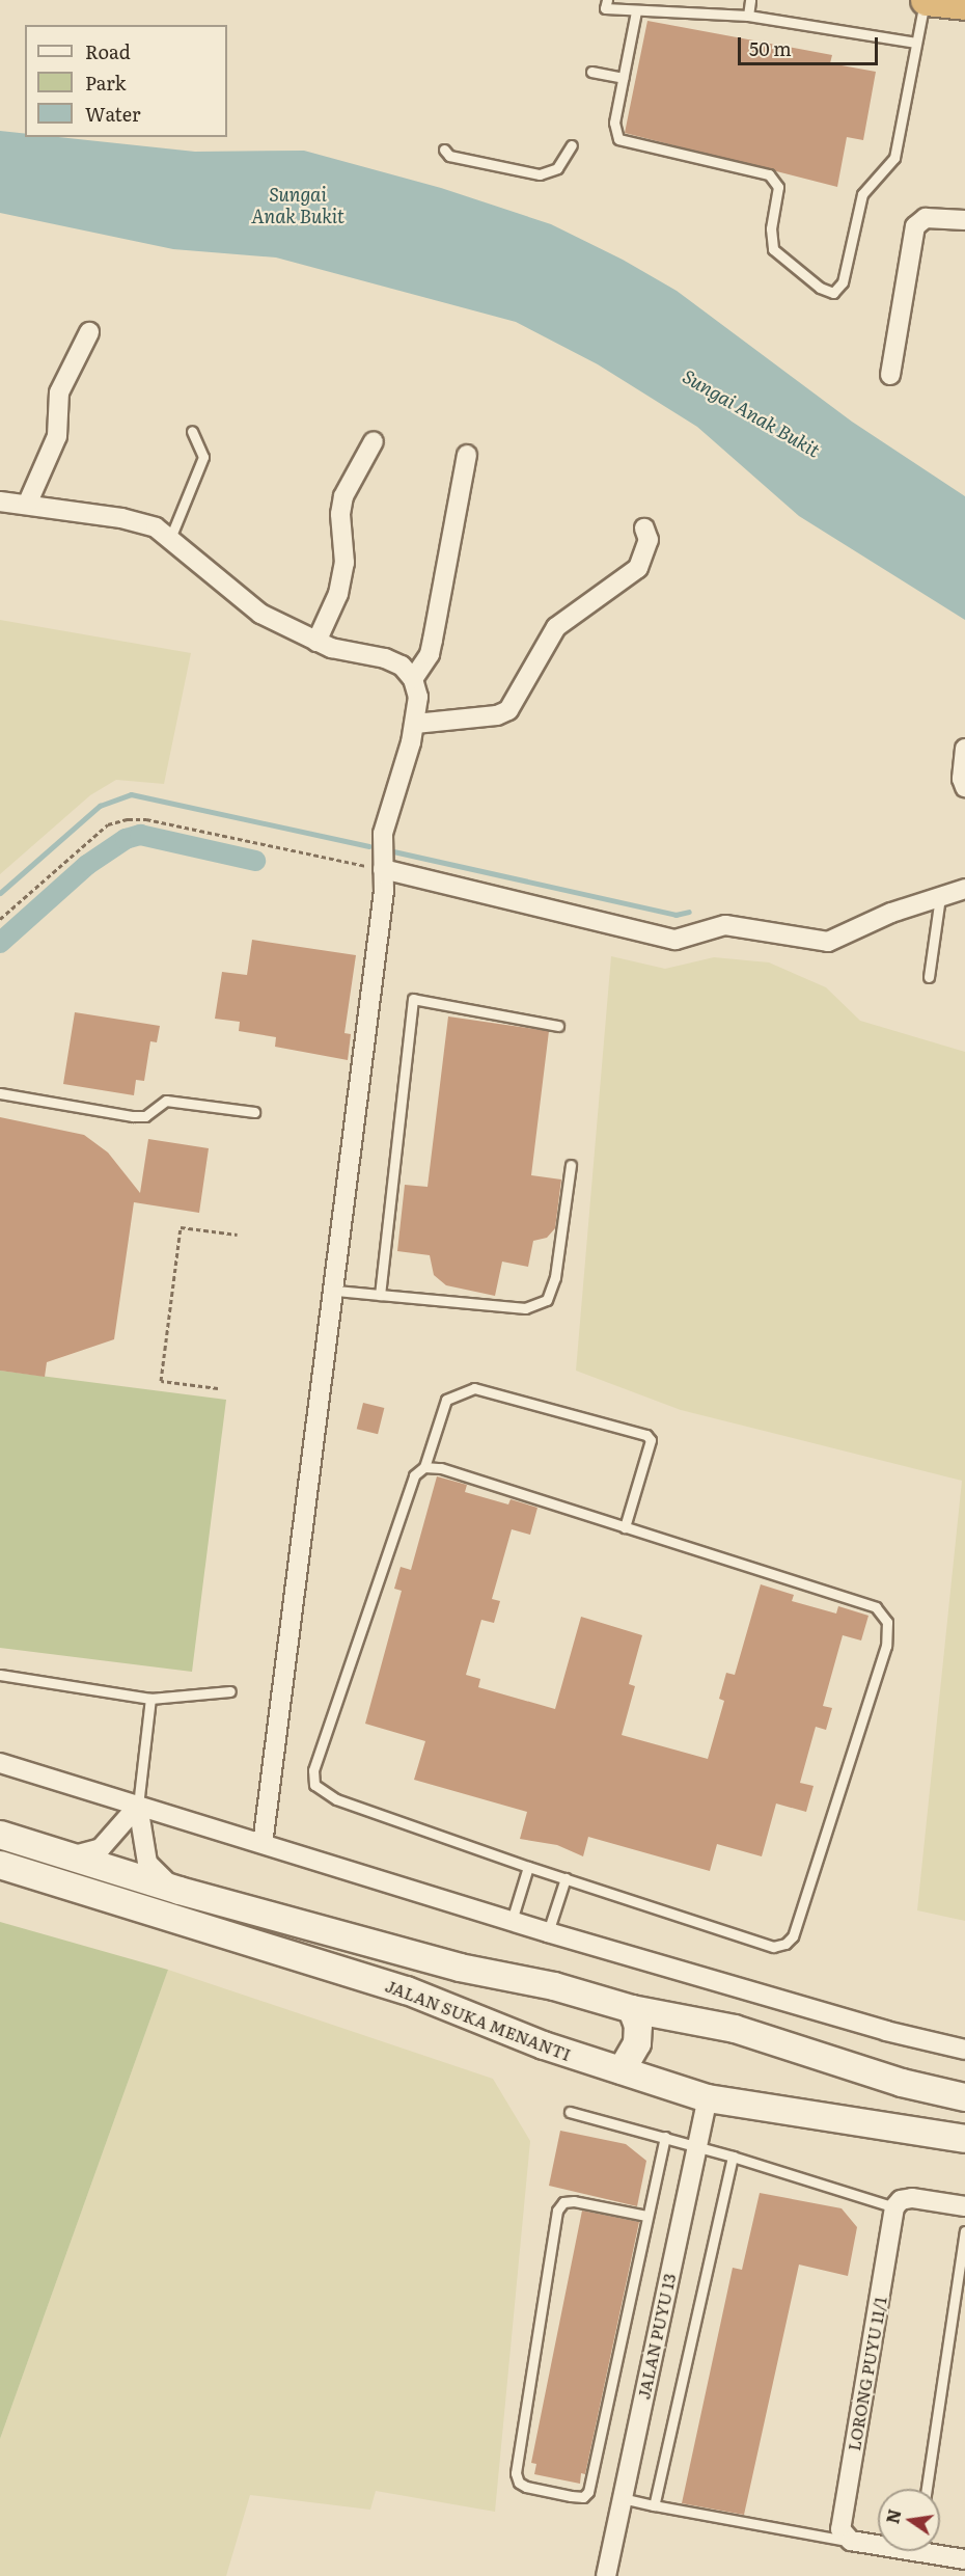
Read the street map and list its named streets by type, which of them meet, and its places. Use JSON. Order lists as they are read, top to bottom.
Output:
{
  "streets": {
    "main road": ["JALAN SUKA MENANTI"],
    "street": ["JALAN PUYU 13", "LORONG PUYU 11/1"]
  },
  "crossings": [
    ["JALAN SUKA MENANTI", "JALAN PUYU 13"]
  ],
  "water": ["Sungai Anak Bukit"],
  "legend": ["Road", "Park", "Water"],
  "scale_bar": "50 m",
  "north": "left"
}
